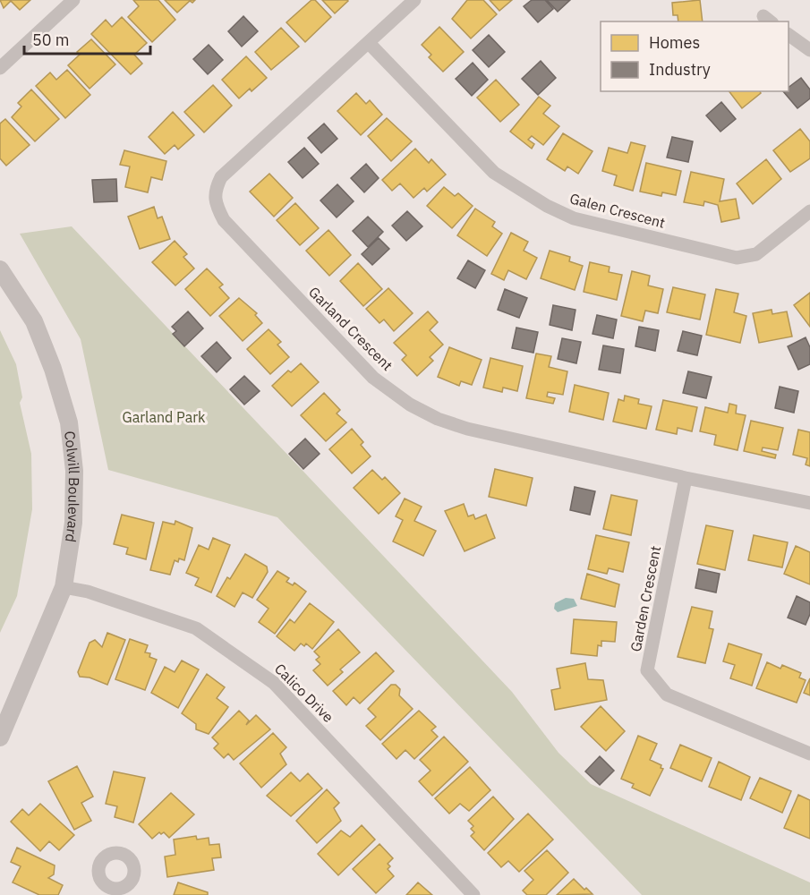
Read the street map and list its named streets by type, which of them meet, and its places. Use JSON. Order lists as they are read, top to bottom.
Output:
{
  "streets": {
    "street": [
      "Galen Crescent",
      "Garland Crescent",
      "Colwill Boulevard",
      "Garden Crescent",
      "Calico Drive"
    ]
  },
  "crossings": [
    ["Galen Crescent", "Garland Crescent"],
    ["Garland Crescent", "Garden Crescent"],
    ["Colwill Boulevard", "Calico Drive"]
  ],
  "parks": ["Garland Park"],
  "legend": ["Homes", "Industry"],
  "scale_bar": "50 m"
}
